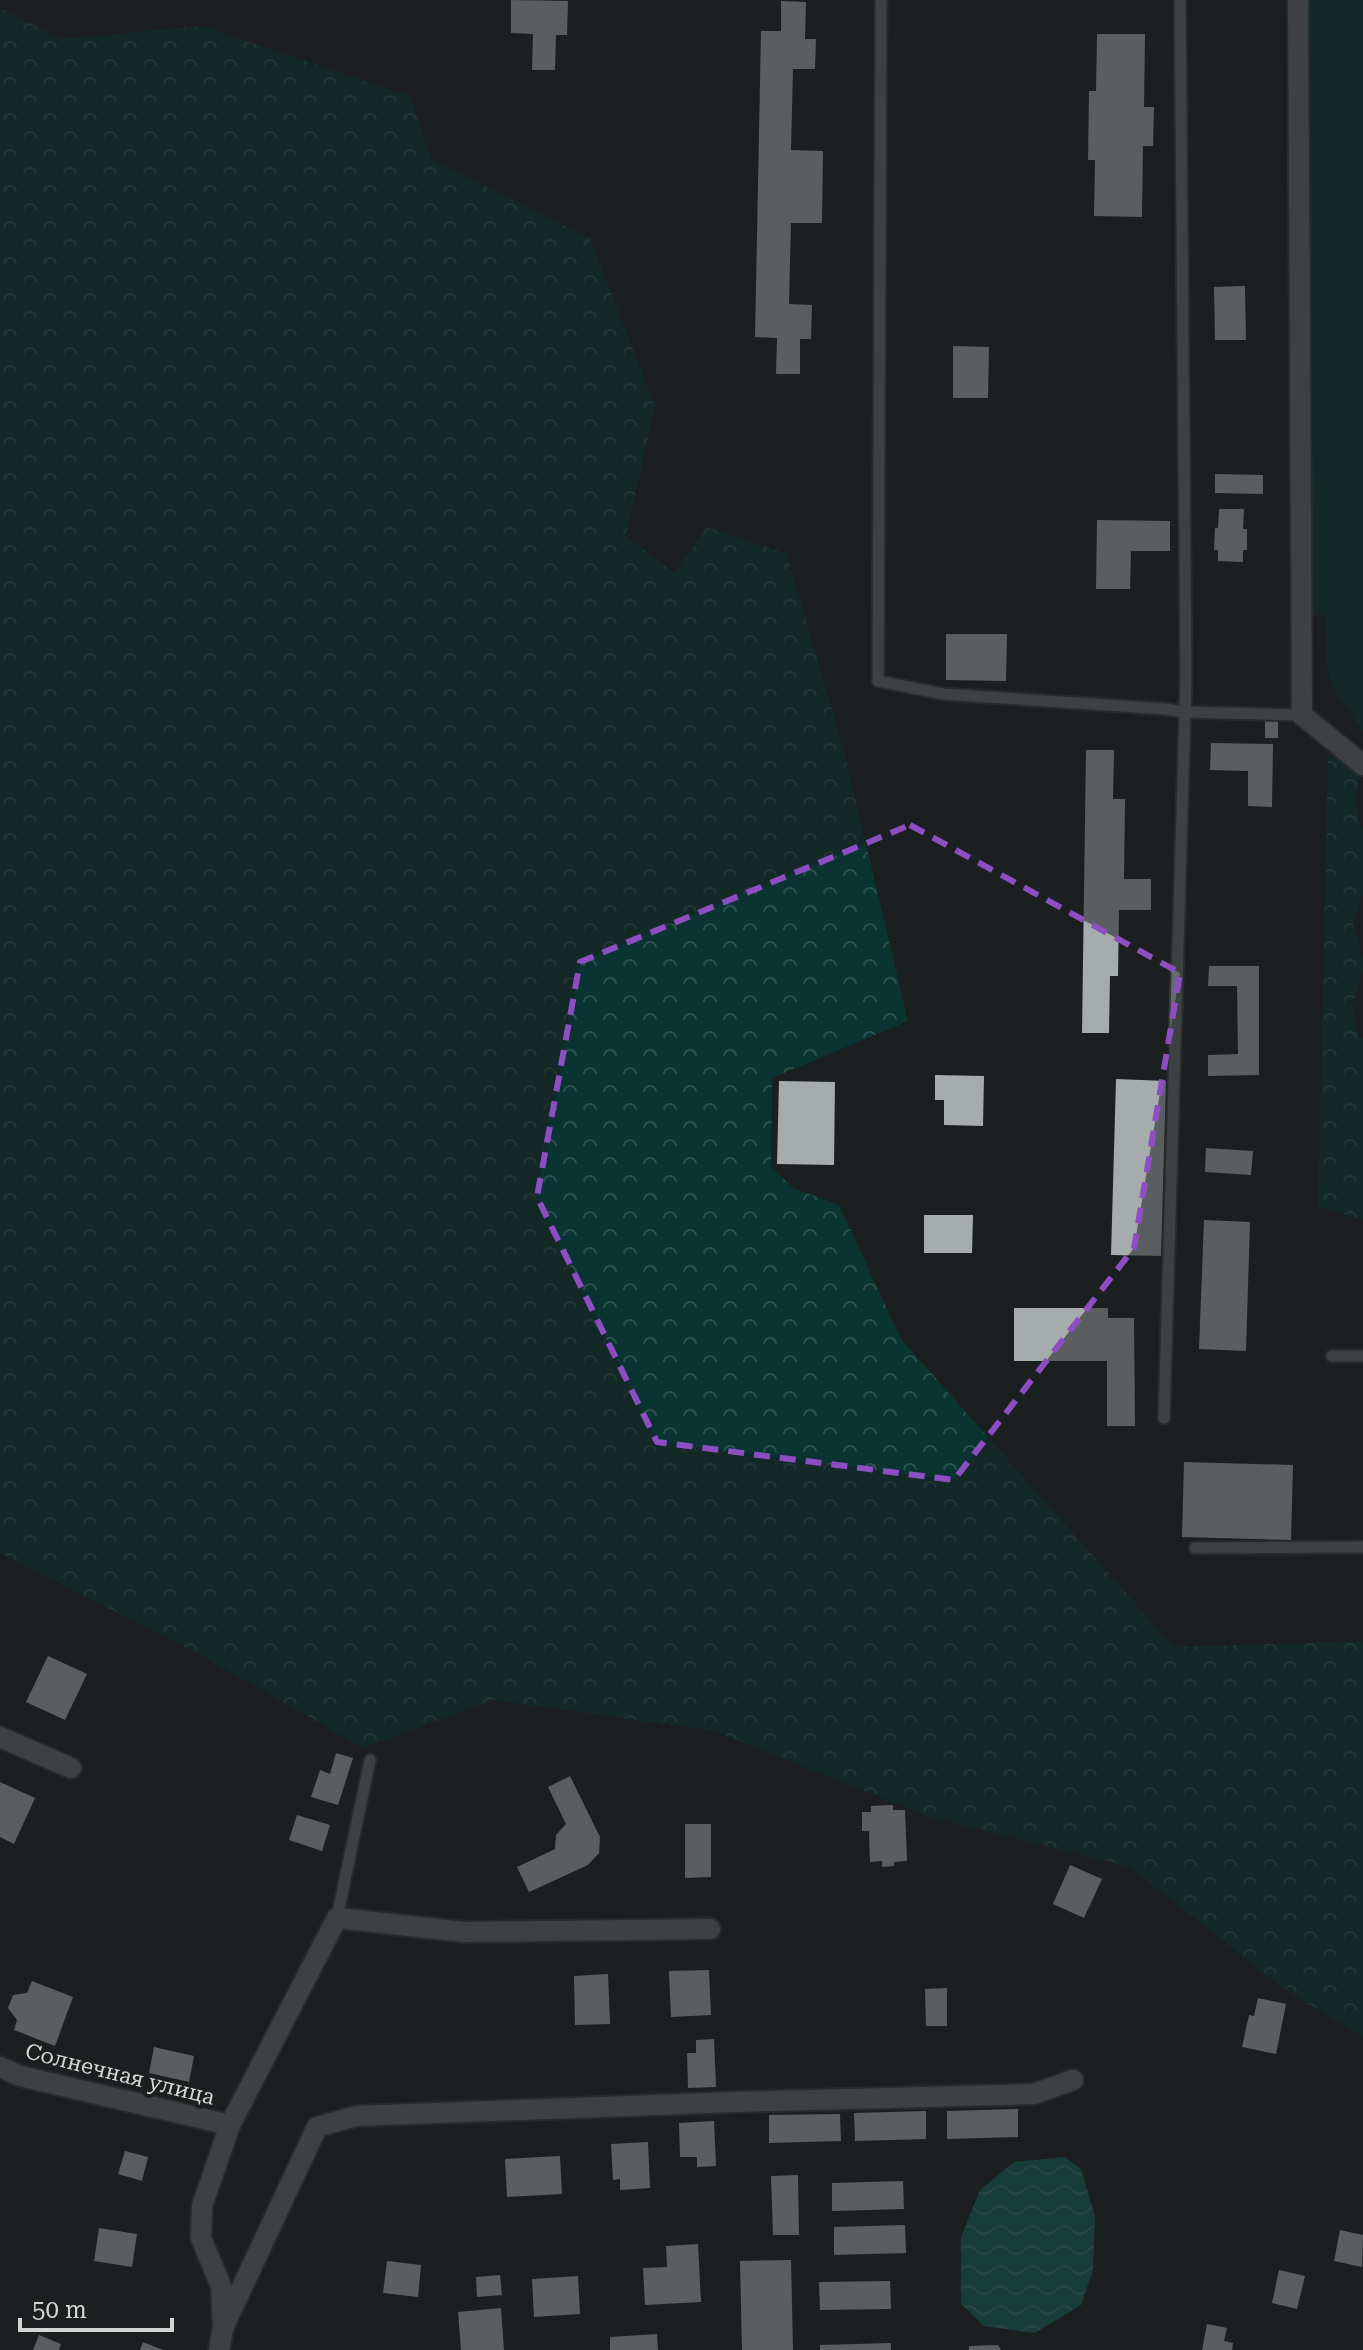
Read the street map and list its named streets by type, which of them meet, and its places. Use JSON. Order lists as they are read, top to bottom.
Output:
{
  "streets": {
    "street": ["Солнечная улица"]
  },
  "scale_bar": "50 m"
}
